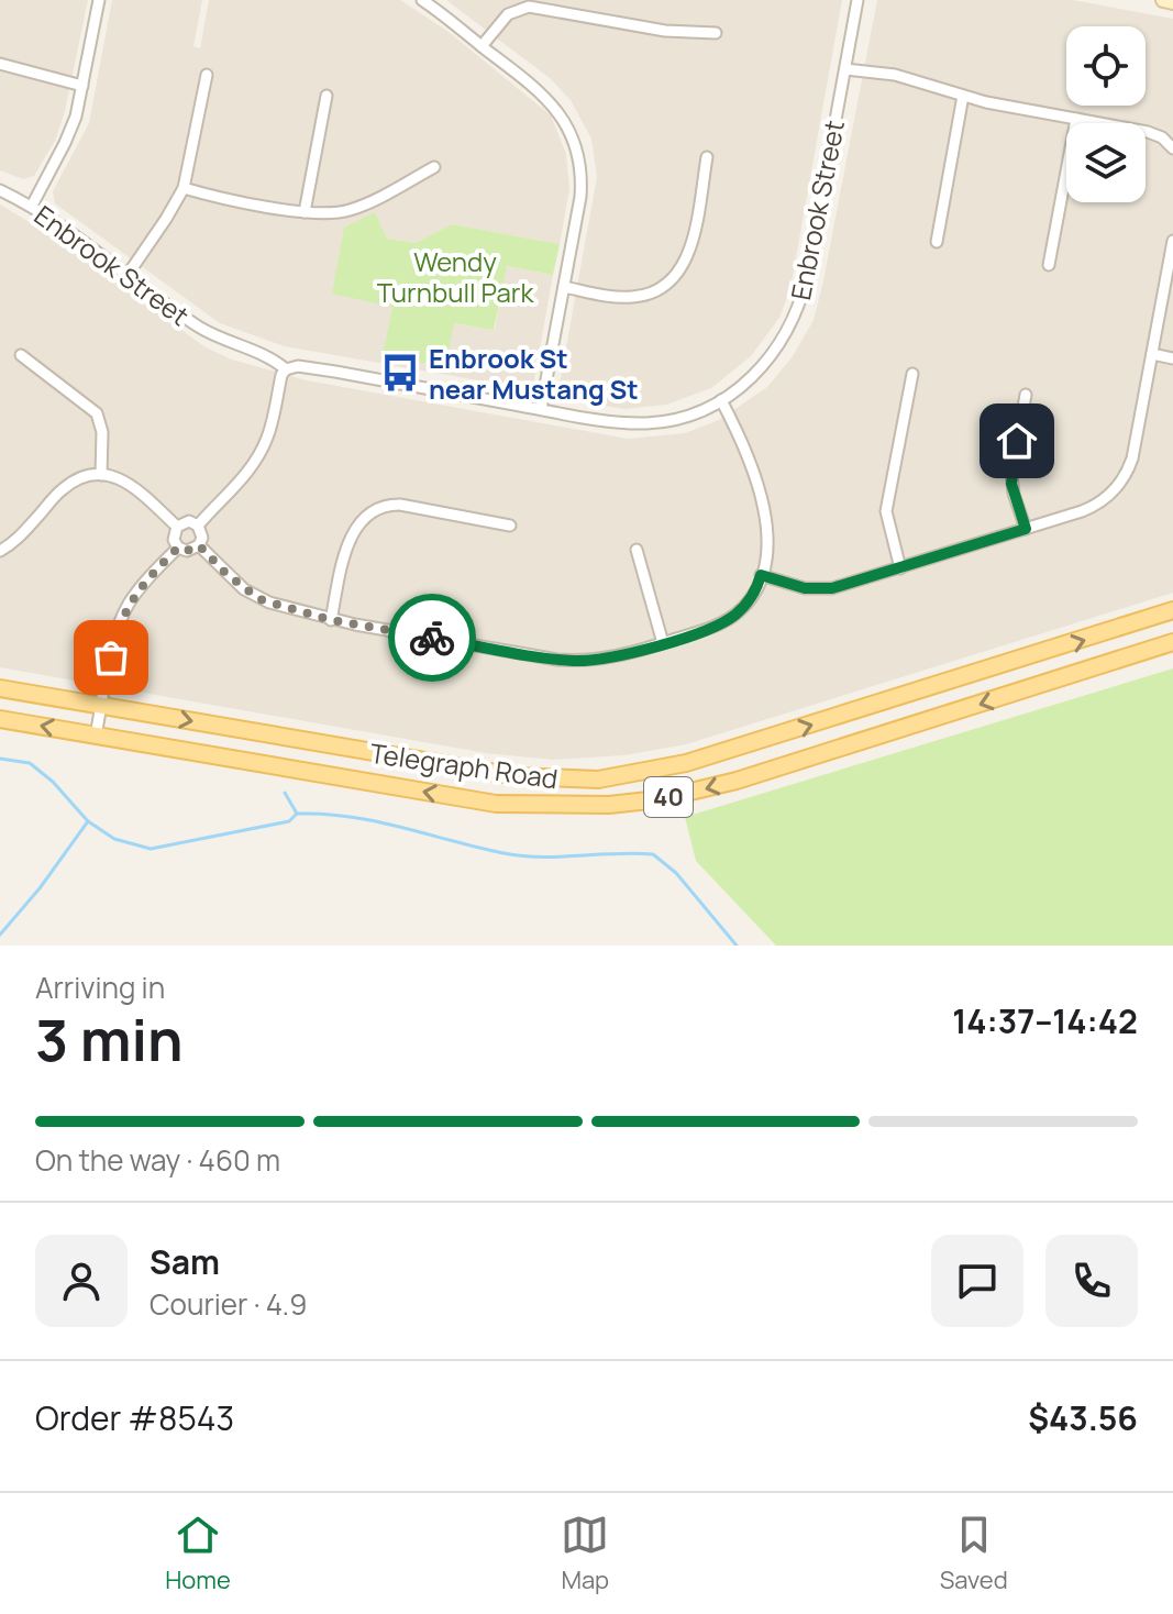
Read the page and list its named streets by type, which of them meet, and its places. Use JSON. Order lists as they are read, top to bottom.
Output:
{
  "streets": {
    "main road": ["Telegraph Road", "40"],
    "street": ["Enbrook Street"]
  },
  "parks": ["Wendy Turnbull Park"],
  "places": {
    "bus stop": ["Enbrook St near Mustang St"]
  },
  "page": {
    "heading": ["3 min", "Arriving in", "14:37–14:42"],
    "panel": [
      "Sam",
      "Courier · 4.9",
      "Order #8543",
      "$43.56"
    ],
    "bar": "On the way · 460 m",
    "tabs": ["Home", "Map", "Saved"]
  }
}
